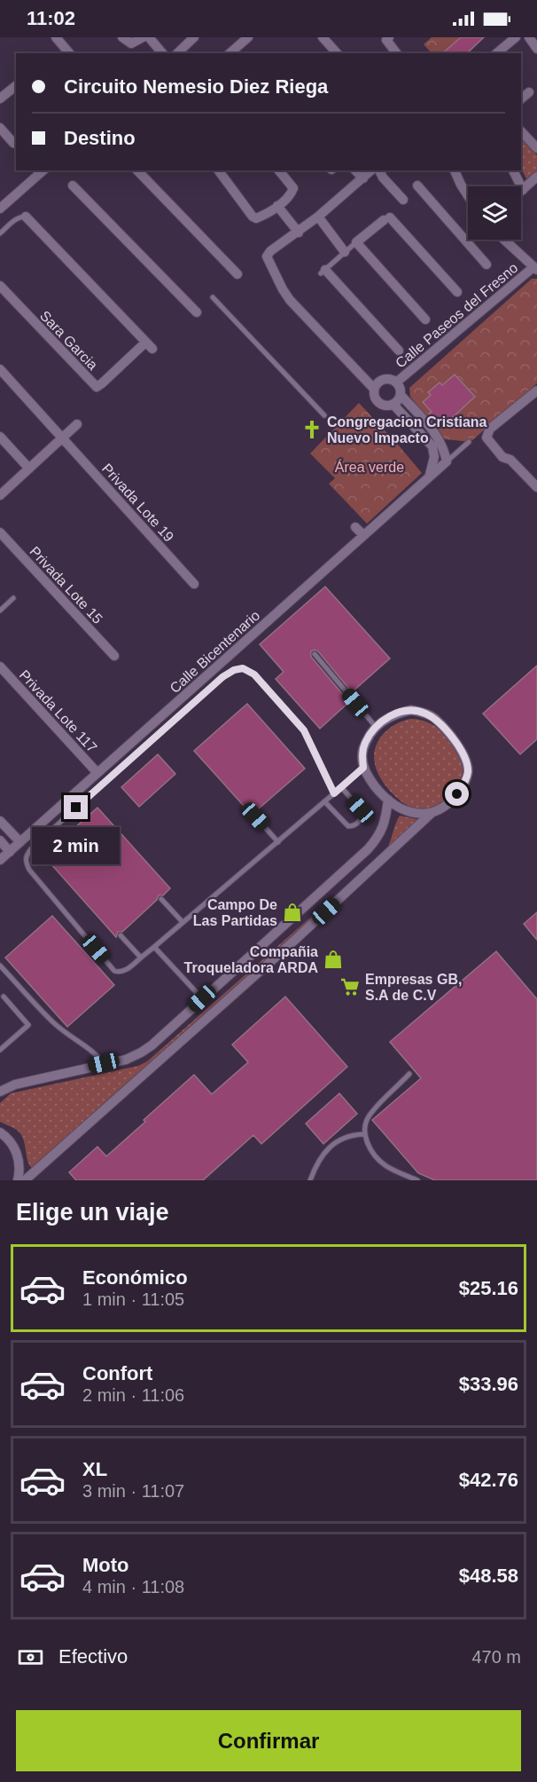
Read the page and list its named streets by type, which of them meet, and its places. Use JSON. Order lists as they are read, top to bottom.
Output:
{
  "streets": {
    "street": [
      "Calle Paseos del Fresno",
      "Sara Garcia",
      "Privada Lote 19",
      "Privada Lote 15",
      "Calle Bicentenario",
      "Privada Lote 117"
    ]
  },
  "crossings": [
    ["Calle Bicentenario", "Privada Lote 117"]
  ],
  "parks": ["Área verde"],
  "places": {
    "church": ["Congregacion Cristiana Nuevo Impacto"],
    "shop": ["Campo De Las Partidas", "Compañia Troqueladora ARDA"],
    "supermarket": ["Empresas GB, S.A de C.V"]
  },
  "page": {
    "status": "11:02",
    "banner": ["Circuito Nemesio Diez Riega", "Destino"],
    "bubble": "2 min",
    "heading": "Elige un viaje",
    "list": [
      {
        "name": "Económico",
        "note": "1 min · 11:05",
        "value": "$25.16"
      },
      {
        "name": "Confort",
        "note": "2 min · 11:06",
        "value": "$33.96"
      },
      {
        "name": "XL",
        "note": "3 min · 11:07",
        "value": "$42.76"
      },
      {
        "name": "Moto",
        "note": "4 min · 11:08",
        "value": "$48.58"
      }
    ],
    "pay": ["Efectivo", "470 m"],
    "buttons": "Confirmar"
  }
}
